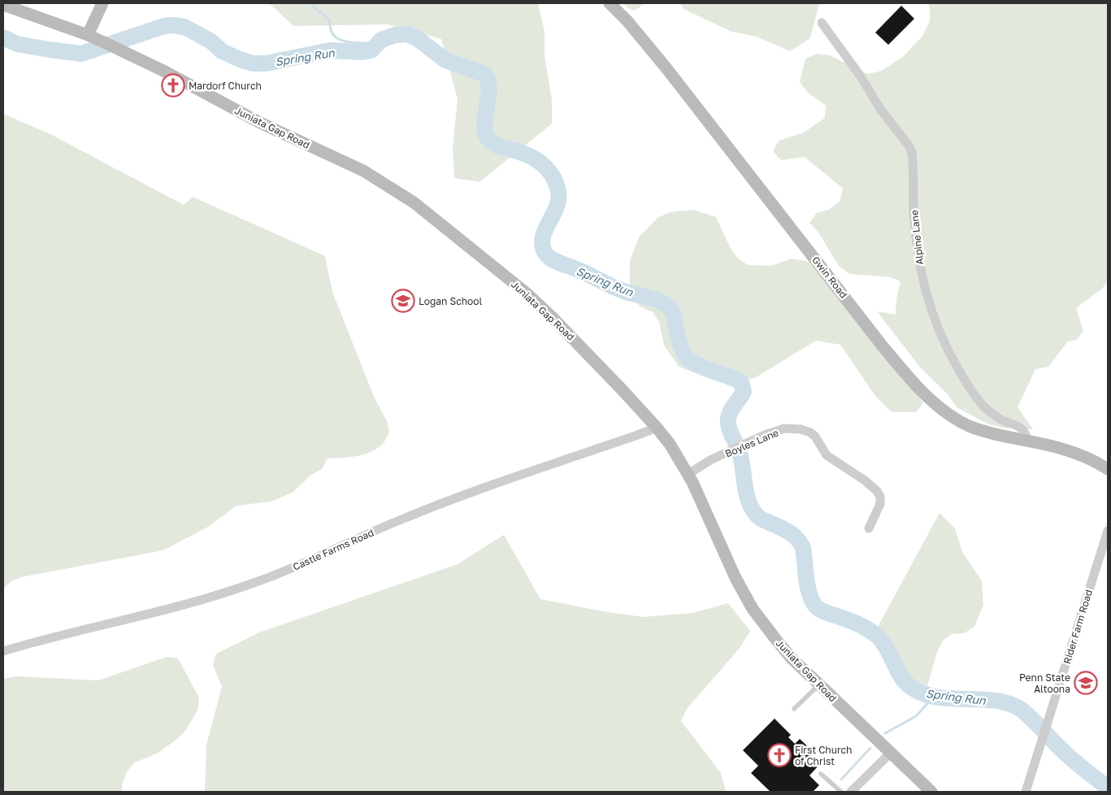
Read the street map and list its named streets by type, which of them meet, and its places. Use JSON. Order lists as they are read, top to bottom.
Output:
{
  "streets": {
    "main road": ["Juniata Gap Road", "Gwin Road"],
    "street": [
      "Alpine Lane",
      "Boyles Lane",
      "Castle Farms Road",
      "Rider Farm Road"
    ]
  },
  "crossings": [
    ["Juniata Gap Road", "Boyles Lane"],
    ["Juniata Gap Road", "Castle Farms Road"],
    ["Alpine Lane", "Gwin Road"]
  ],
  "water": ["Spring Run"],
  "places": {
    "church": ["Mardorf Church", "First Church of Christ"],
    "school or university": ["Logan School", "Penn State Altoona"]
  }
}
